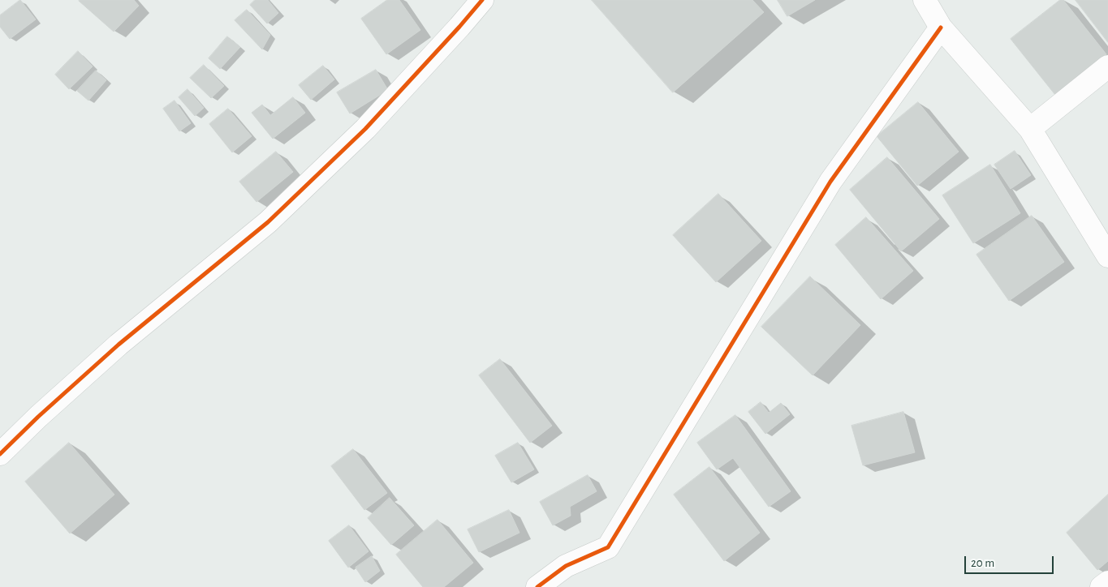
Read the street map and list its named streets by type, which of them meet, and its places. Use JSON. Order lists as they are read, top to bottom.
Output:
{
  "scale_bar": "20 m"
}
